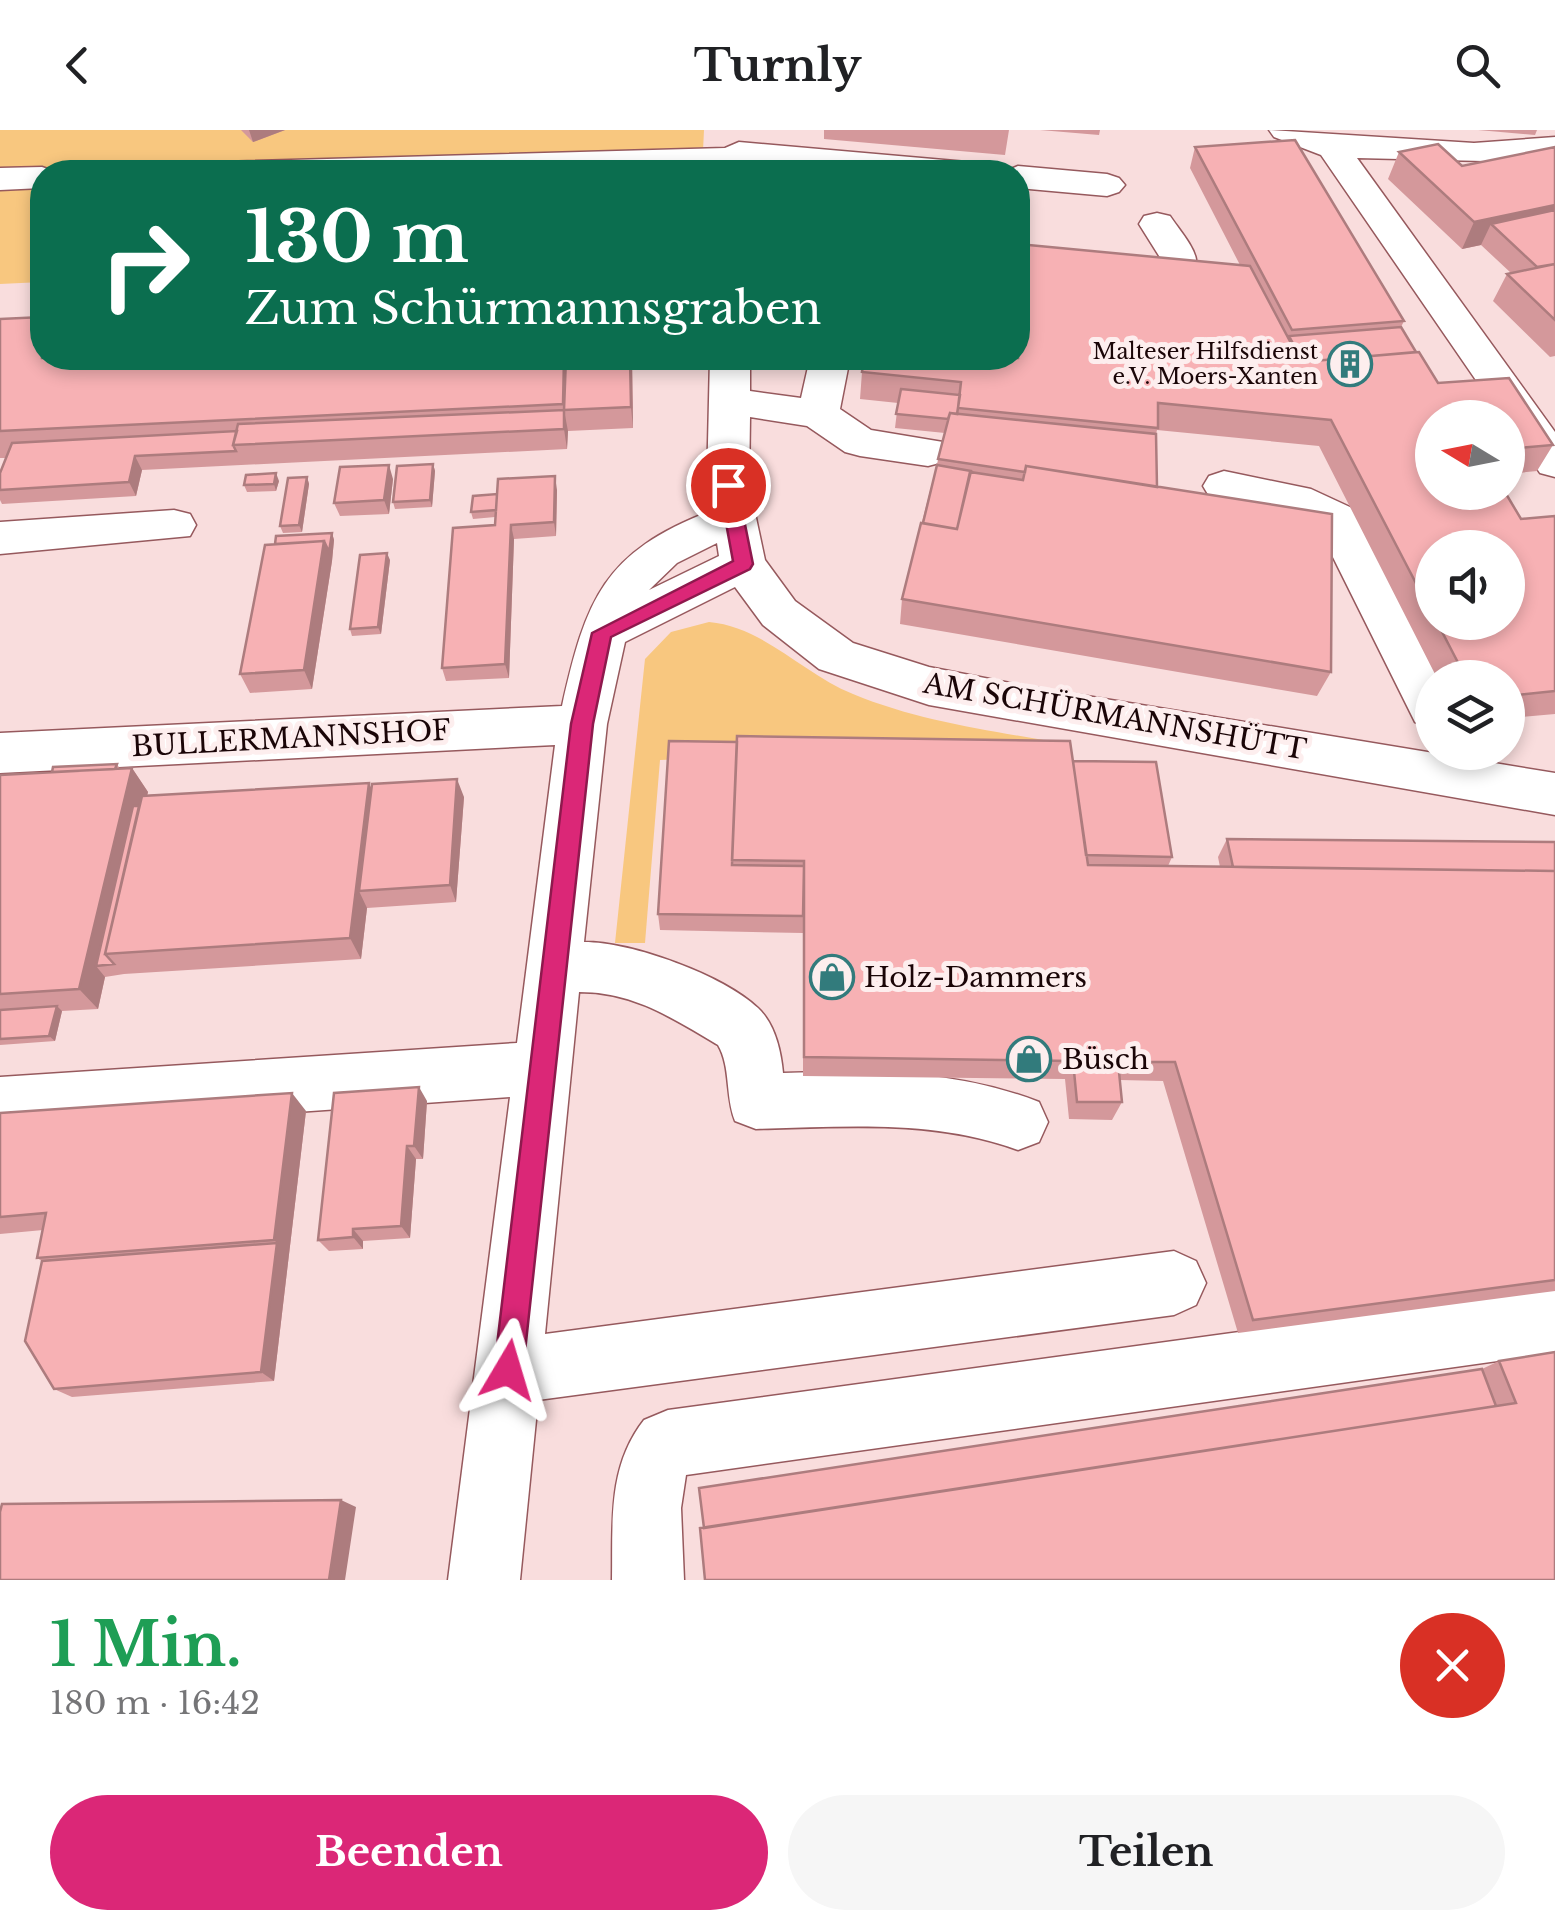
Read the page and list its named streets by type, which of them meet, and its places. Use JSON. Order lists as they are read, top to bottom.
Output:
{
  "streets": {
    "street": ["AM SCHÜRMANNSHÜTT", "BULLERMANNSHOF"]
  },
  "places": {
    "building": ["Malteser Hilfsdienst e.V. Moers-Xanten"],
    "shop": ["Holz-Dammers", "Büsch"]
  },
  "north": "left",
  "page": {
    "header": "Turnly",
    "turn": ["130 m", "Zum Schürmannsgraben"],
    "heading": ["1 Min.", "180 m · 16:42"],
    "buttons": ["Beenden", "Teilen"]
  }
}
